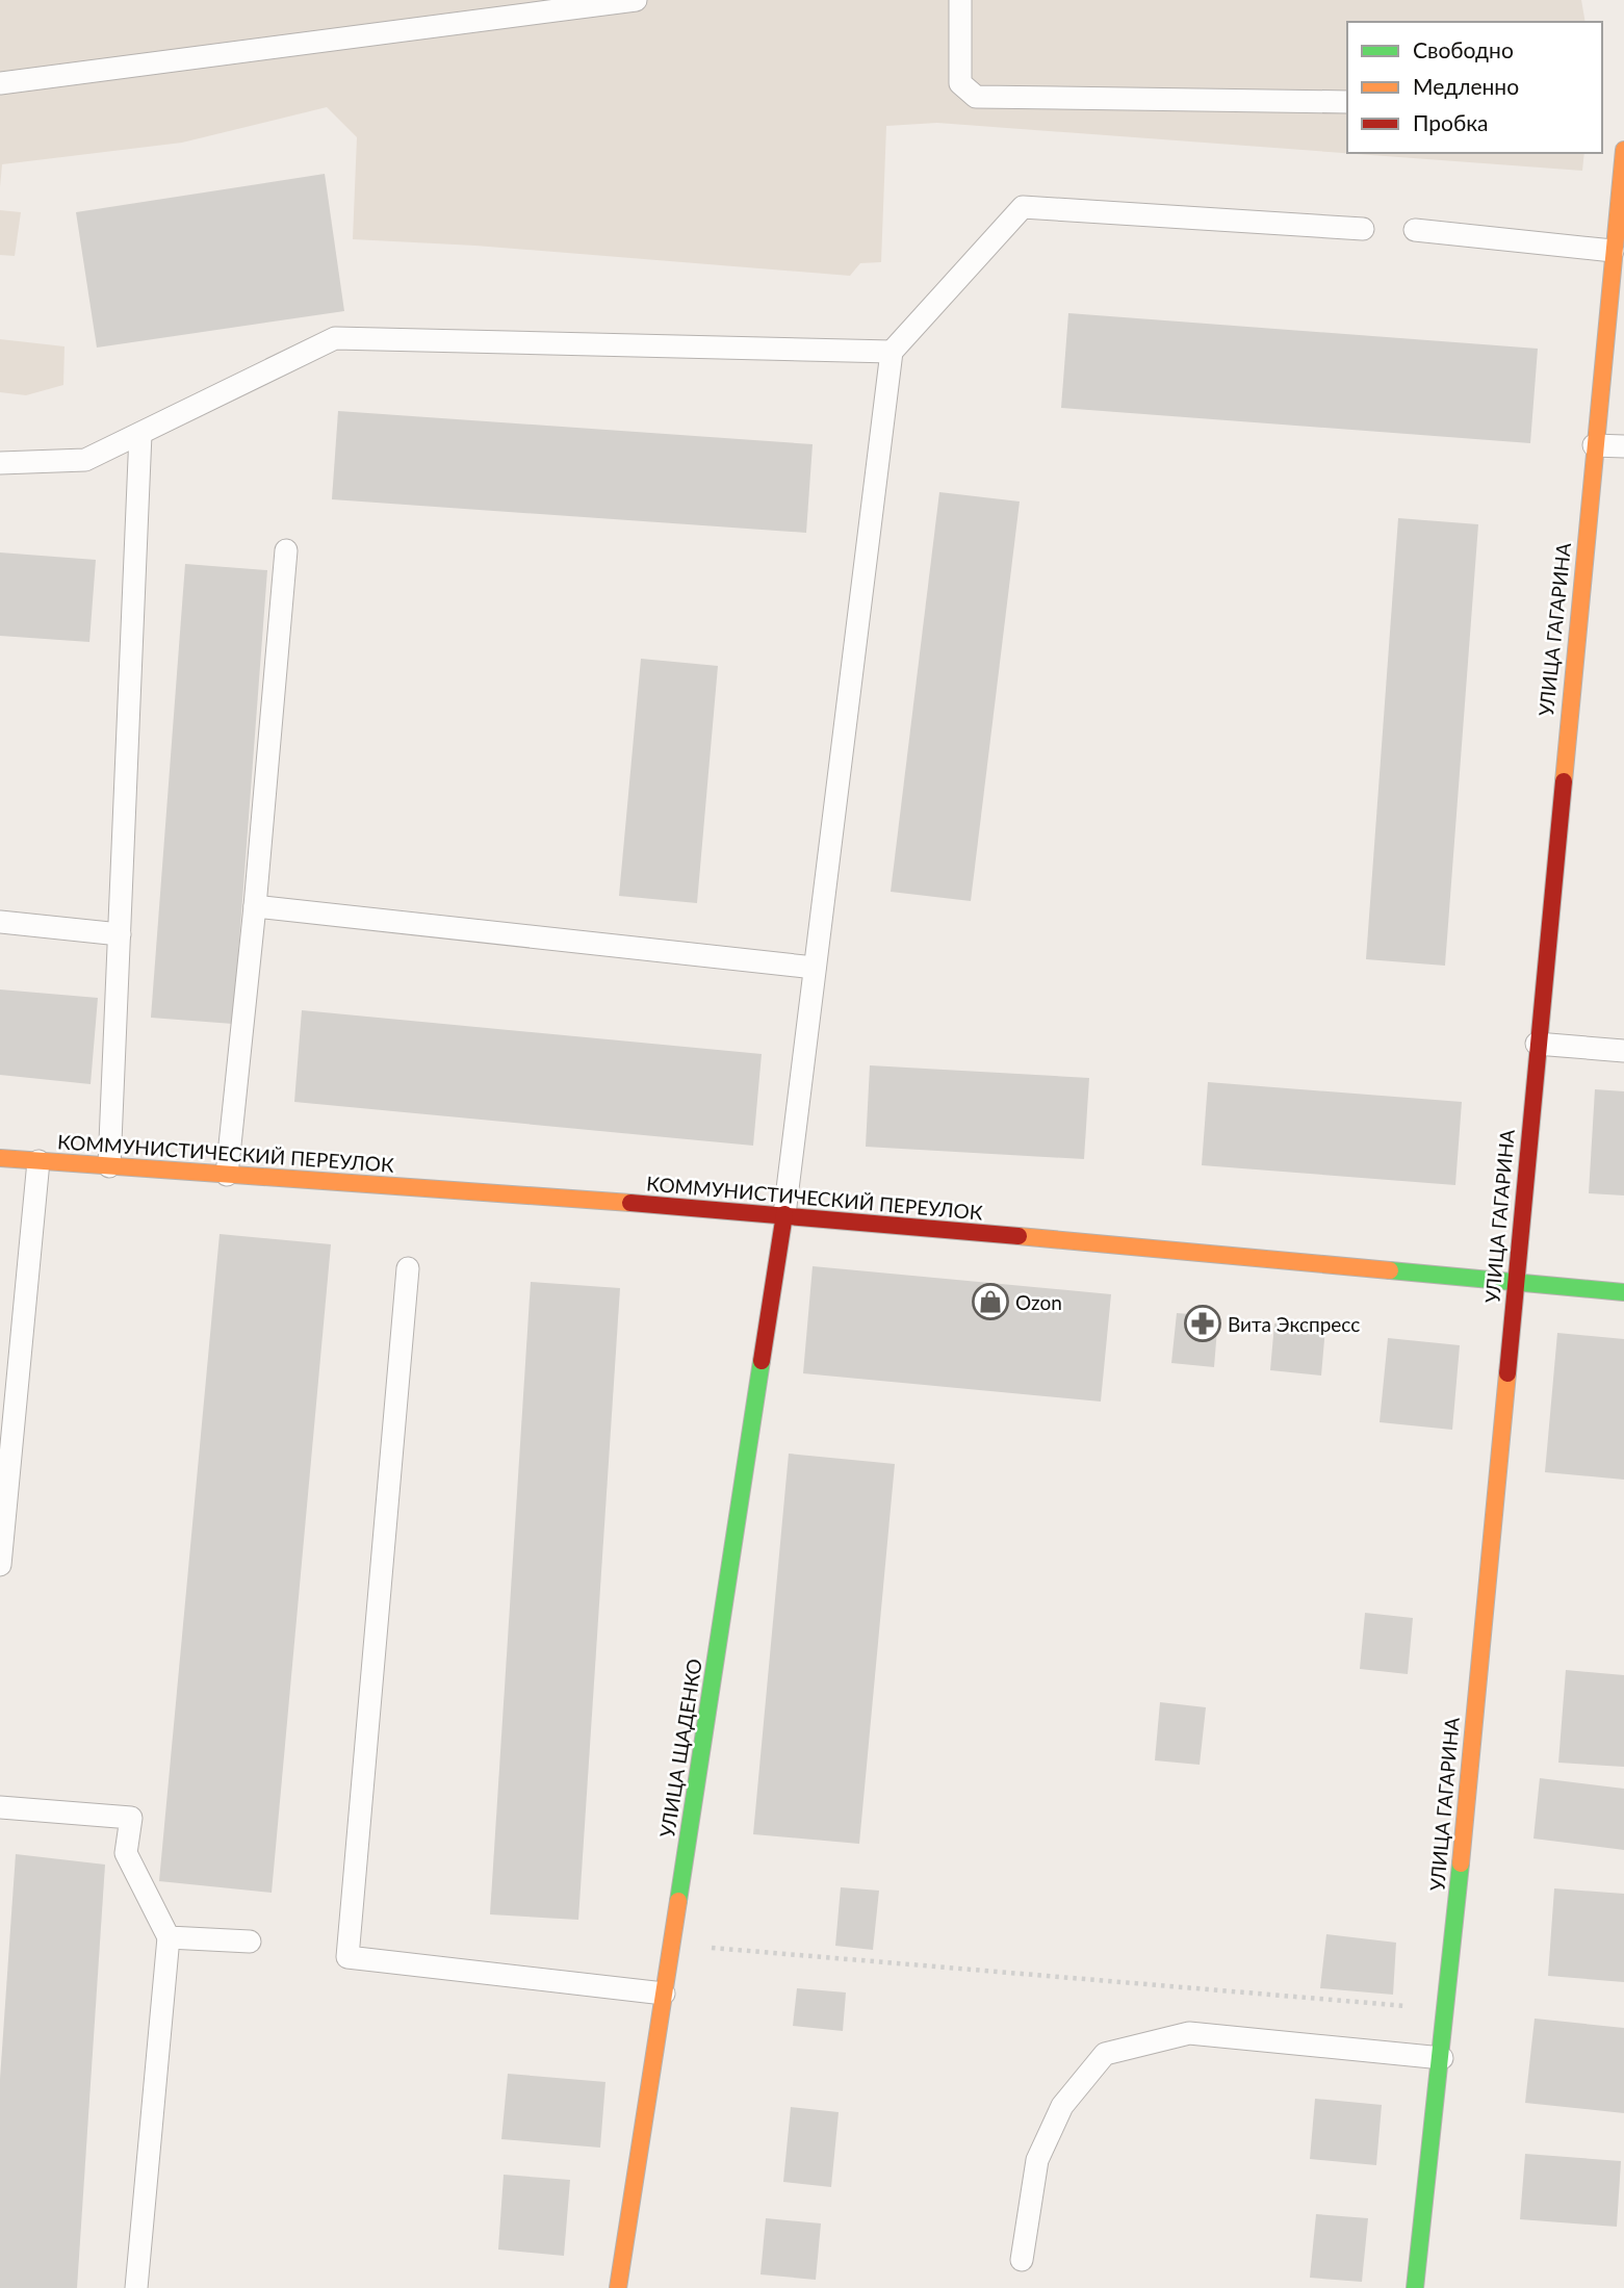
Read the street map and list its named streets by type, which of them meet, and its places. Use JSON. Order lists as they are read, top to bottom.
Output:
{
  "streets": {
    "street": ["УЛИЦА ГАГАРИНА", "КОММУНИСТИЧЕСКИЙ ПЕРЕУЛОК", "УЛИЦА ЩАДЕНКО"]
  },
  "crossings": [
    ["УЛИЦА ГАГАРИНА", "КОММУНИСТИЧЕСКИЙ ПЕРЕУЛОК"],
    ["КОММУНИСТИЧЕСКИЙ ПЕРЕУЛОК", "УЛИЦА ЩАДЕНКО"]
  ],
  "places": {
    "shop": ["Ozon"],
    "pharmacy": ["Вита Экспресс"]
  },
  "legend": ["Свободно", "Медленно", "Пробка"]
}
